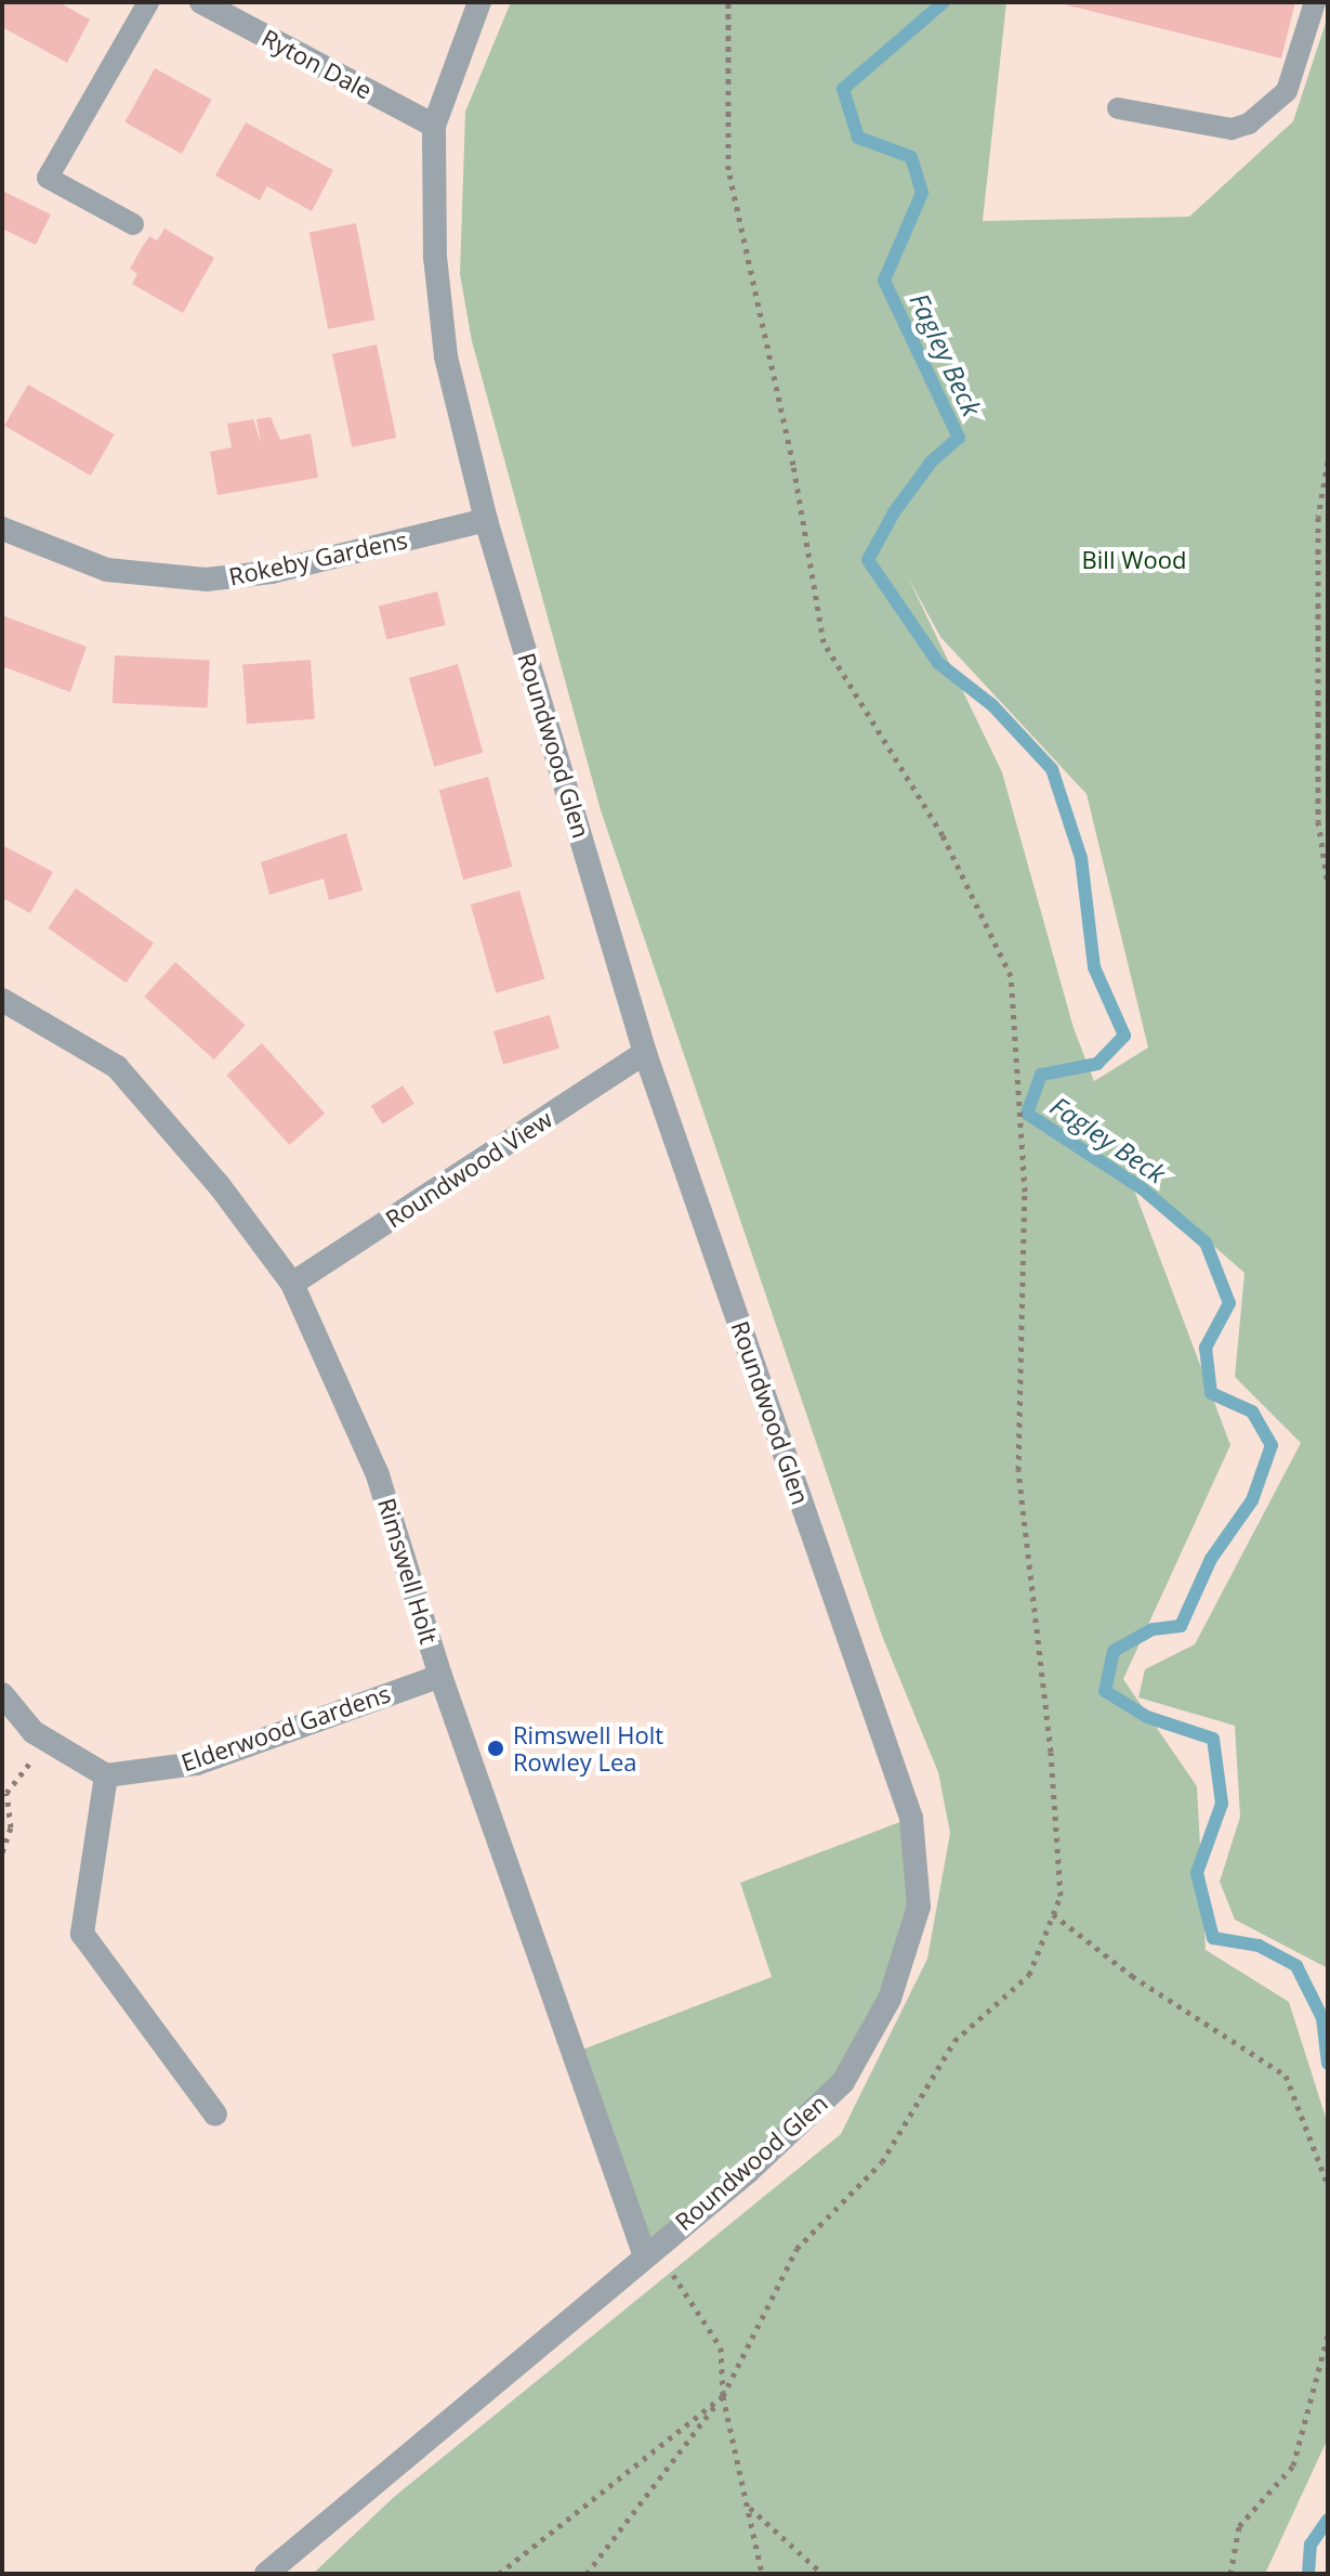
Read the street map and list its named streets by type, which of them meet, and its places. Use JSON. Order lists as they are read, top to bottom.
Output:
{
  "streets": {
    "street": [
      "Ryton Dale",
      "Rokeby Gardens",
      "Roundwood Glen",
      "Roundwood View",
      "Rimswell Holt",
      "Elderwood Gardens"
    ]
  },
  "crossings": [
    ["Ryton Dale", "Roundwood Glen"],
    ["Rokeby Gardens", "Roundwood Glen"],
    ["Roundwood Glen", "Roundwood View"],
    ["Roundwood Glen", "Rimswell Holt"],
    ["Roundwood View", "Rimswell Holt"],
    ["Rimswell Holt", "Elderwood Gardens"]
  ],
  "water": ["Fagley Beck"],
  "parks": ["Bill Wood"],
  "places": ["Rimswell Holt Rowley Lea"]
}
